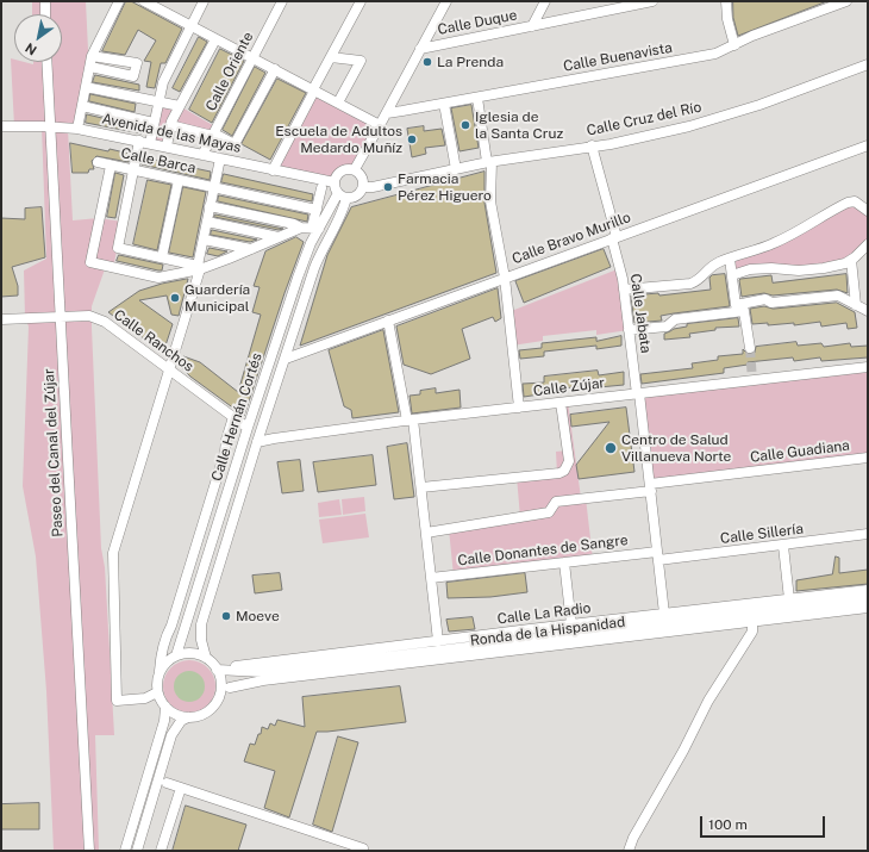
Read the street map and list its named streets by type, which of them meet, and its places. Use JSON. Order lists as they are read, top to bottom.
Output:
{
  "streets": {
    "street": [
      "Calle Duque",
      "Calle Buenavista",
      "Calle Oriente",
      "Calle Cruz del Río",
      "Avenida de las Mayas",
      "Calle Barca",
      "Calle Bravo Murillo",
      "Calle Jabata",
      "Calle Ranchos",
      "Calle Zújar",
      "Calle Hernán Cortés",
      "Calle Guadiana",
      "Paseo del Canal del Zújar",
      "Calle Sillería",
      "Calle Donantes de Sangre",
      "Calle La Radio",
      "Ronda de la Hispanidad"
    ]
  },
  "crossings": [
    ["Calle Oriente", "Avenida de las Mayas"],
    ["Calle Cruz del Río", "Avenida de las Mayas"],
    ["Calle Cruz del Río", "Calle Jabata"],
    ["Calle Cruz del Río", "Calle Hernán Cortés"],
    ["Avenida de las Mayas", "Calle Hernán Cortés"],
    ["Avenida de las Mayas", "Paseo del Canal del Zújar"],
    ["Calle Bravo Murillo", "Calle Jabata"],
    ["Calle Bravo Murillo", "Calle Hernán Cortés"],
    ["Calle Jabata", "Calle Zújar"],
    ["Calle Jabata", "Calle Guadiana"],
    ["Calle Jabata", "Calle Sillería"],
    ["Calle Jabata", "Calle Donantes de Sangre"],
    ["Calle Jabata", "Calle La Radio"],
    ["Calle Ranchos", "Calle Hernán Cortés"],
    ["Calle Ranchos", "Paseo del Canal del Zújar"],
    ["Calle Zújar", "Calle Hernán Cortés"],
    ["Calle Hernán Cortés", "Calle La Radio"],
    ["Calle Hernán Cortés", "Ronda de la Hispanidad"],
    ["Calle Sillería", "Calle Donantes de Sangre"],
    ["Calle La Radio", "Ronda de la Hispanidad"]
  ],
  "places": [
    "La Prenda",
    "Iglesia de la Santa Cruz",
    "Escuela de Adultos Medardo Muñíz",
    "Farmacia Pérez Higuero",
    "Guardería Municipal",
    "Centro de Salud Villanueva Norte",
    "Moeve"
  ],
  "scale_bar": "100 m",
  "north": "bottom left"
}
